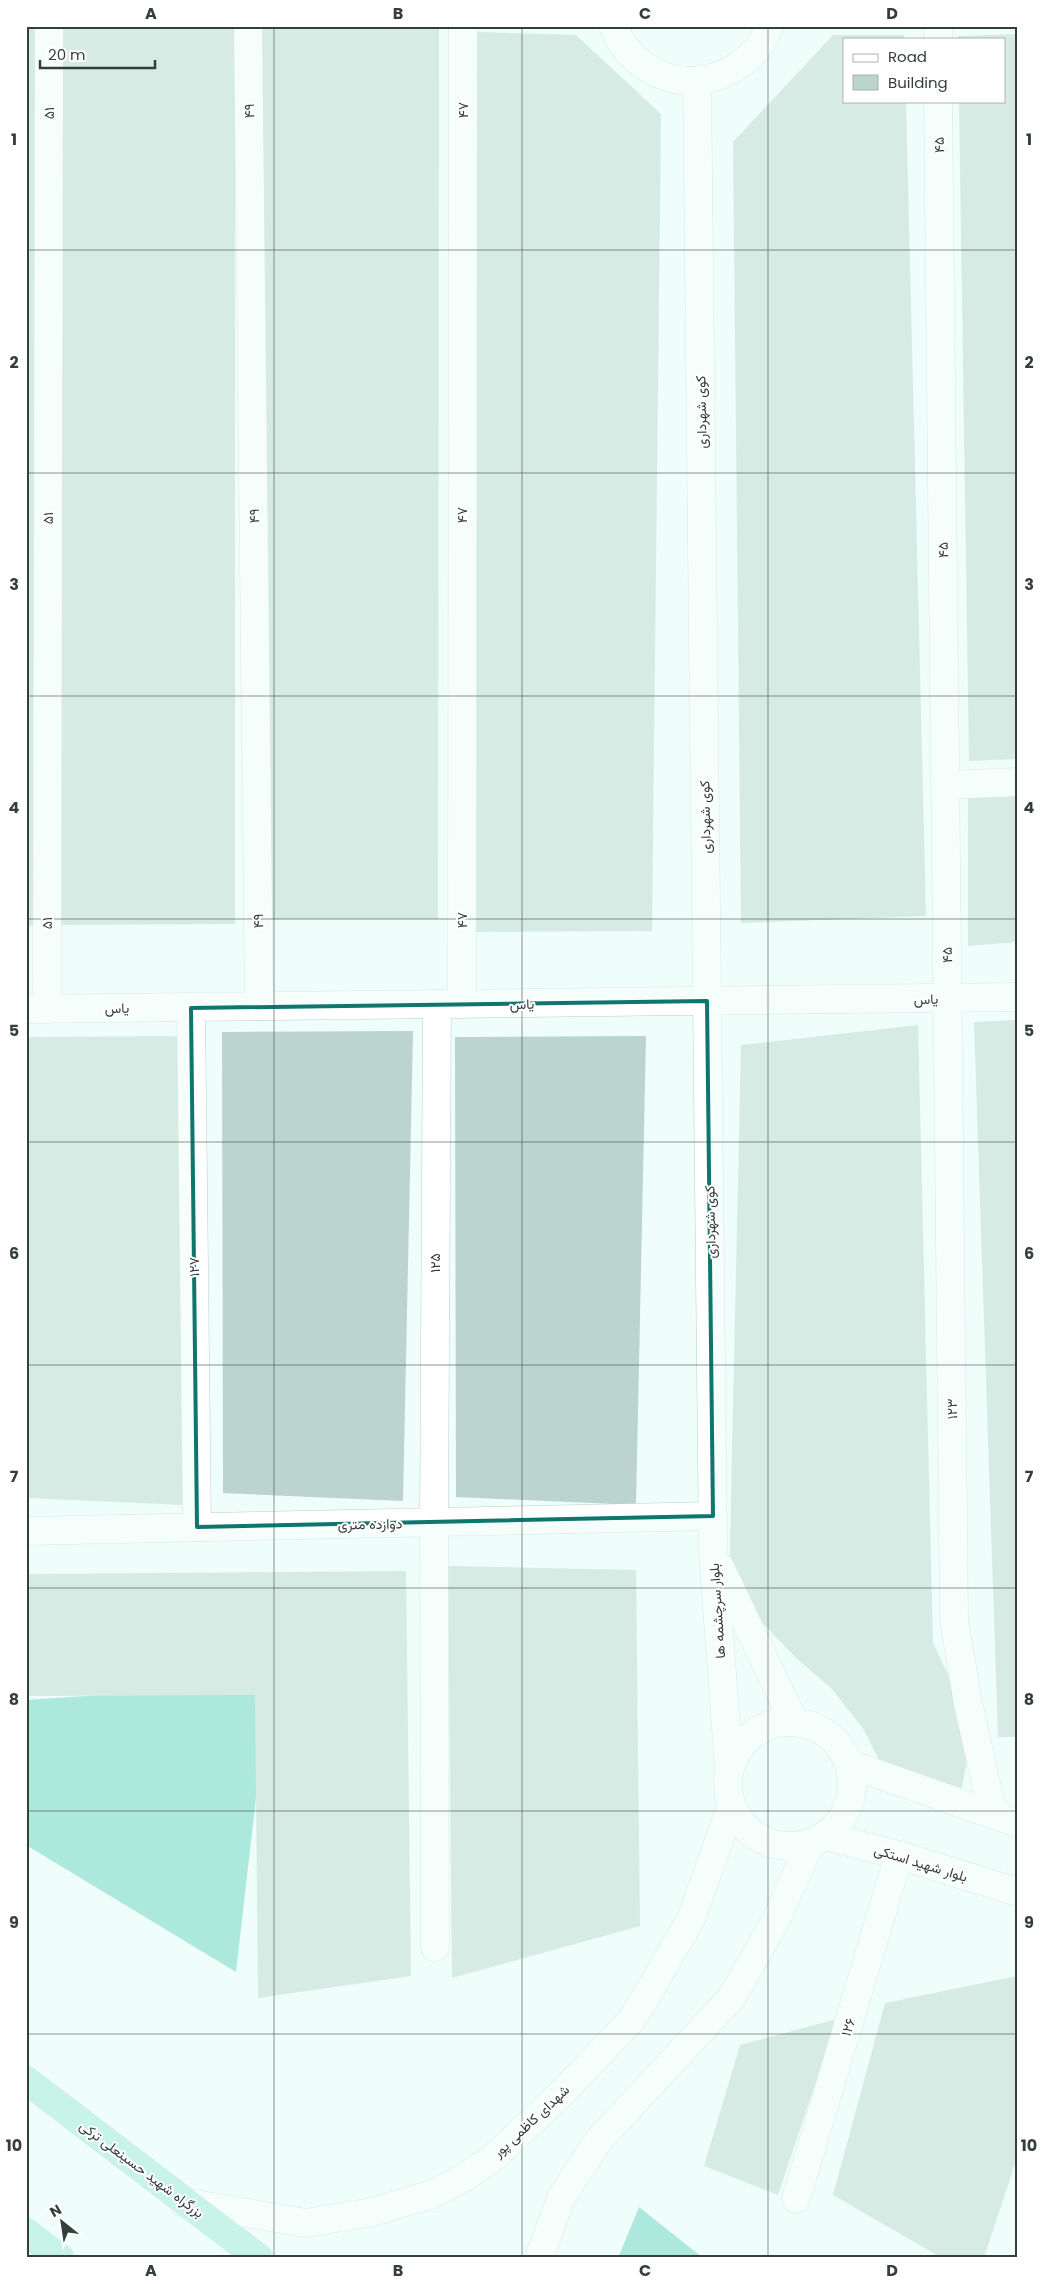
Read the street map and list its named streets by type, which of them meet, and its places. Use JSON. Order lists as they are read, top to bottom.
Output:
{
  "streets": {
    "highway": ["بزرگراه شهید حسینعلی ترکی"],
    "street": [
      "۴۷",
      "۴۹",
      "۵۱",
      "۴۵",
      "کوی شهرداری",
      "یاس",
      "۱۲۵",
      "۱۲۷",
      "۱۲۳",
      "دوازده متری",
      "بلوار سرچشمه ها",
      "بلوار شهید استکی",
      "۱۲۶",
      "شهدای کاظمی پور"
    ]
  },
  "crossings": [
    ["۴۷", "یاس"],
    ["۴۷", "۱۲۵"],
    ["۴۹", "یاس"],
    ["۵۱", "یاس"],
    ["۴۵", "یاس"],
    ["۴۵", "۱۲۳"],
    ["کوی شهرداری", "یاس"],
    ["کوی شهرداری", "دوازده متری"],
    ["کوی شهرداری", "بلوار سرچشمه ها"],
    ["یاس", "۱۲۵"],
    ["یاس", "۱۲۷"],
    ["یاس", "۱۲۳"],
    ["۱۲۵", "دوازده متری"],
    ["۱۲۷", "دوازده متری"],
    ["بلوار سرچشمه ها", "بلوار شهید استکی"],
    ["بلوار سرچشمه ها", "شهدای کاظمی پور"],
    ["بلوار شهید استکی", "۱۲۶"],
    ["بلوار شهید استکی", "شهدای کاظمی پور"],
    ["شهدای کاظمی پور", "بزرگراه شهید حسینعلی ترکی"]
  ],
  "legend": ["Road", "Building"],
  "scale_bar": "20 m",
  "north": "top left",
  "grid": {
    "columns": [
      "A",
      "B",
      "C",
      "D"
    ],
    "rows": [
      "1",
      "2",
      "3",
      "4",
      "5",
      "6",
      "7",
      "8",
      "9",
      "10"
    ]
  }
}
